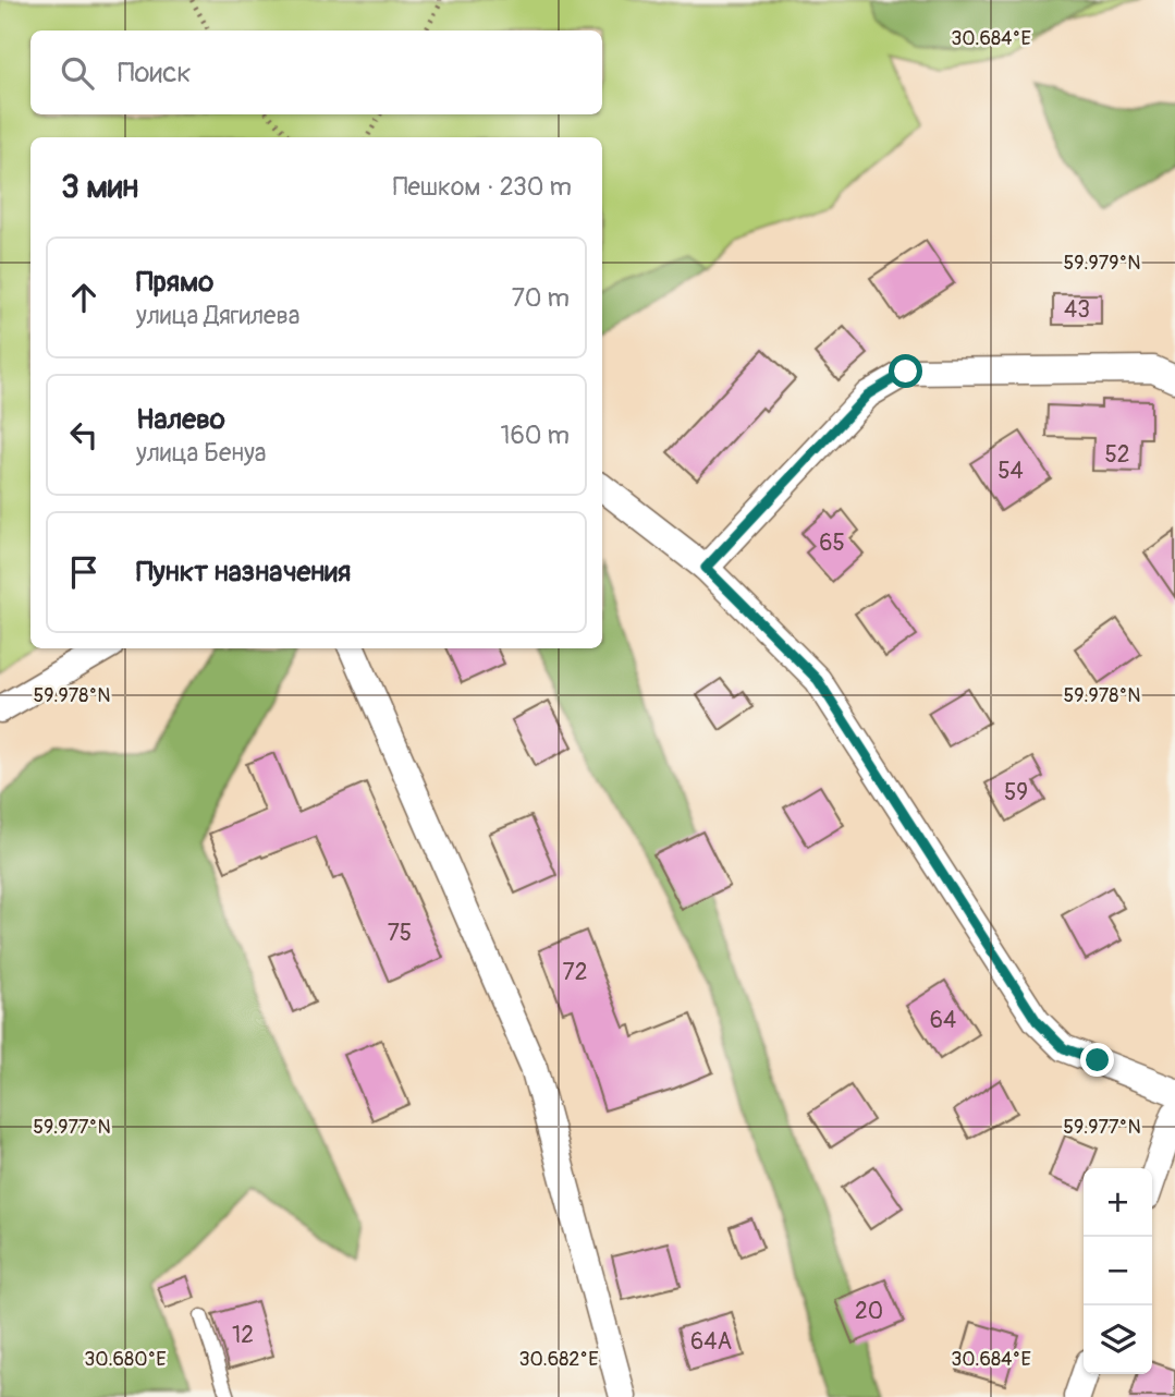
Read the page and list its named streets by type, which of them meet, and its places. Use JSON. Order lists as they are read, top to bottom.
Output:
{
  "house_numbers": [
    "43",
    "52",
    "54",
    "65",
    "59",
    "75",
    "72",
    "64",
    "20",
    "12",
    "64А"
  ],
  "page": {
    "search": "Поиск",
    "heading": ["3 мин", "Пешком · 230 m"],
    "list": [
      ["Прямо", "улица Дягилева", "70 m"],
      ["Налево", "улица Бенуа", "160 m"],
      "Пункт назначения"
    ],
    "map_buttons": ["+", "−"]
  },
  "coordinates": [
    "30.684°E",
    "59.979°N",
    "59.978°N",
    "59.977°N",
    "30.680°E",
    "30.682°E"
  ]
}
